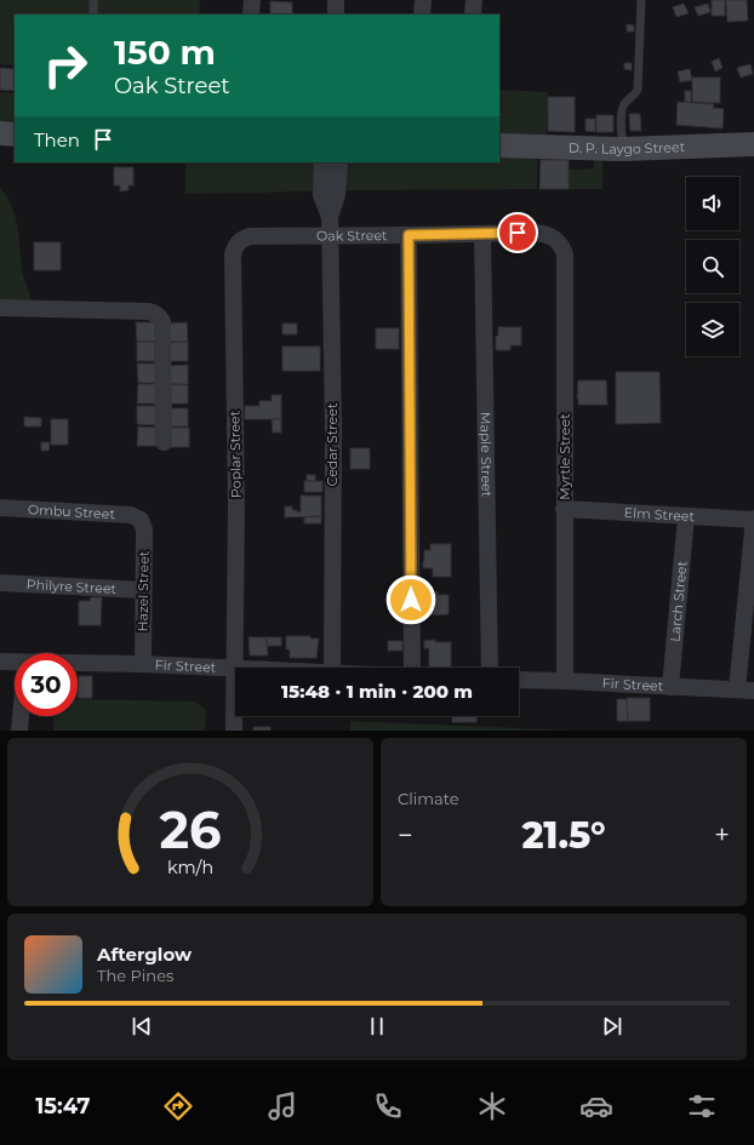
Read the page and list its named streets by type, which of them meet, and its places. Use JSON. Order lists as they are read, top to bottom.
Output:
{
  "streets": {
    "main road": ["D. P. Laygo Street"],
    "street": [
      "Oak Street",
      "Cedar Street",
      "Poplar Street",
      "Maple Street",
      "Myrtle Street",
      "Ombu Street",
      "Elm Street",
      "Philyre Street",
      "Hazel Street",
      "Larch Street",
      "Fir Street"
    ]
  },
  "crossings": [
    ["Oak Street", "Cedar Street"],
    ["Oak Street", "Poplar Street"],
    ["Oak Street", "Maple Street"],
    ["Oak Street", "Myrtle Street"],
    ["Poplar Street", "Fir Street"],
    ["Myrtle Street", "Elm Street"],
    ["Myrtle Street", "Fir Street"],
    ["Ombu Street", "Hazel Street"],
    ["Elm Street", "Larch Street"],
    ["Philyre Street", "Hazel Street"],
    ["Hazel Street", "Fir Street"],
    ["Larch Street", "Fir Street"]
  ],
  "page": {
    "turn": ["150 m", "Oak Street"],
    "then": "Then",
    "limit": "30",
    "trip": "15:48 · 1 min · 200 m",
    "tile": "Climate",
    "heat": ["−", "21.5°", "+"],
    "song": ["Afterglow", "The Pines"],
    "tabs": "15:47",
    "gauge": ["26", "km/h"]
  }
}
